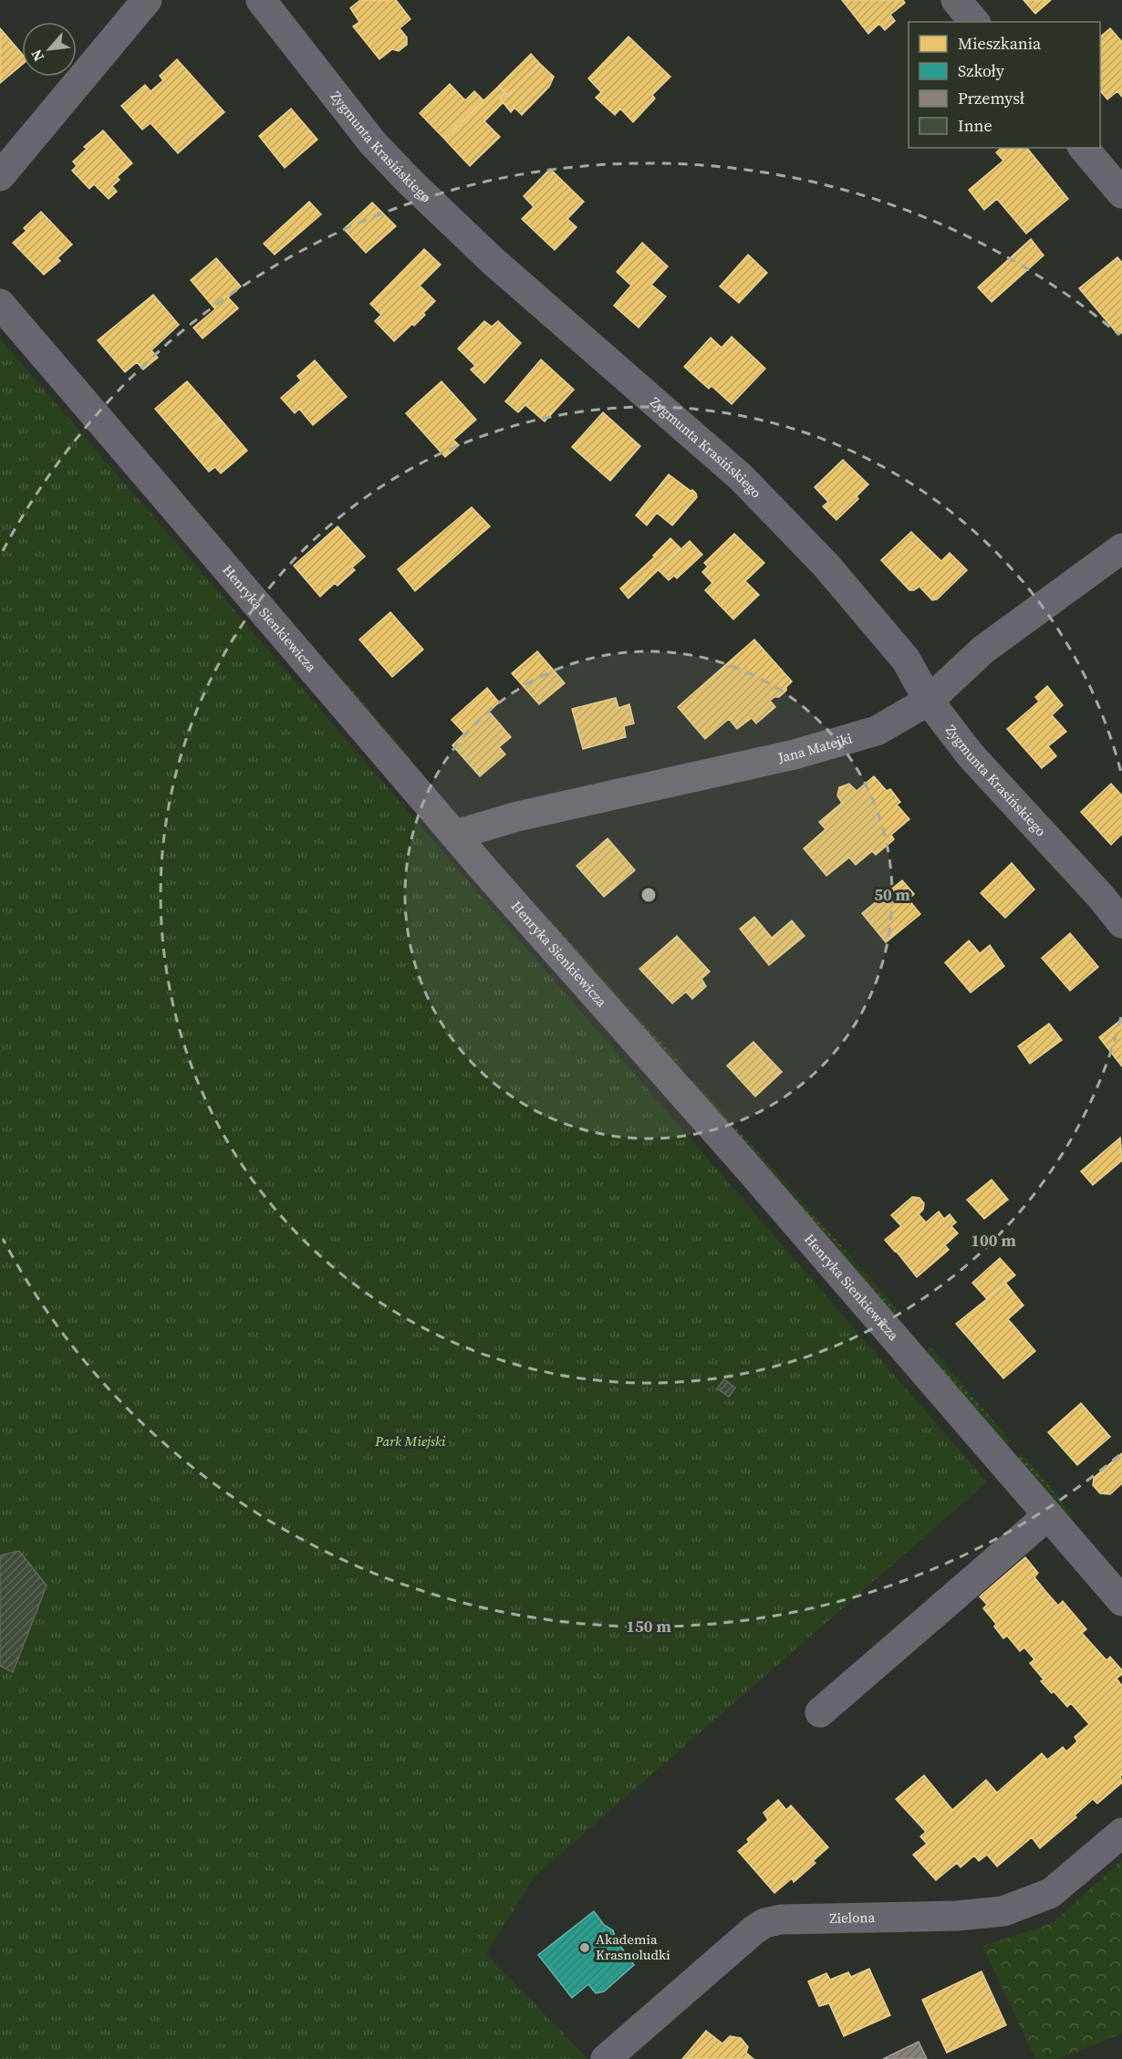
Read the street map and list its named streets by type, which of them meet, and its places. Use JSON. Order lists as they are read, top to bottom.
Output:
{
  "streets": {
    "street": [
      "Zygmunta Krasińskiego",
      "Henryka Sienkiewicza",
      "Jana Matejki",
      "Zielona"
    ]
  },
  "crossings": [
    ["Zygmunta Krasińskiego", "Jana Matejki"],
    ["Henryka Sienkiewicza", "Jana Matejki"]
  ],
  "parks": ["Park Miejski"],
  "places": ["Akademia Krasnoludki"],
  "legend": [
    "Mieszkania",
    "Szkoły",
    "Przemysł",
    "Inne"
  ],
  "north": "bottom left",
  "rings": ["50 m", "100 m", "150 m"]
}
